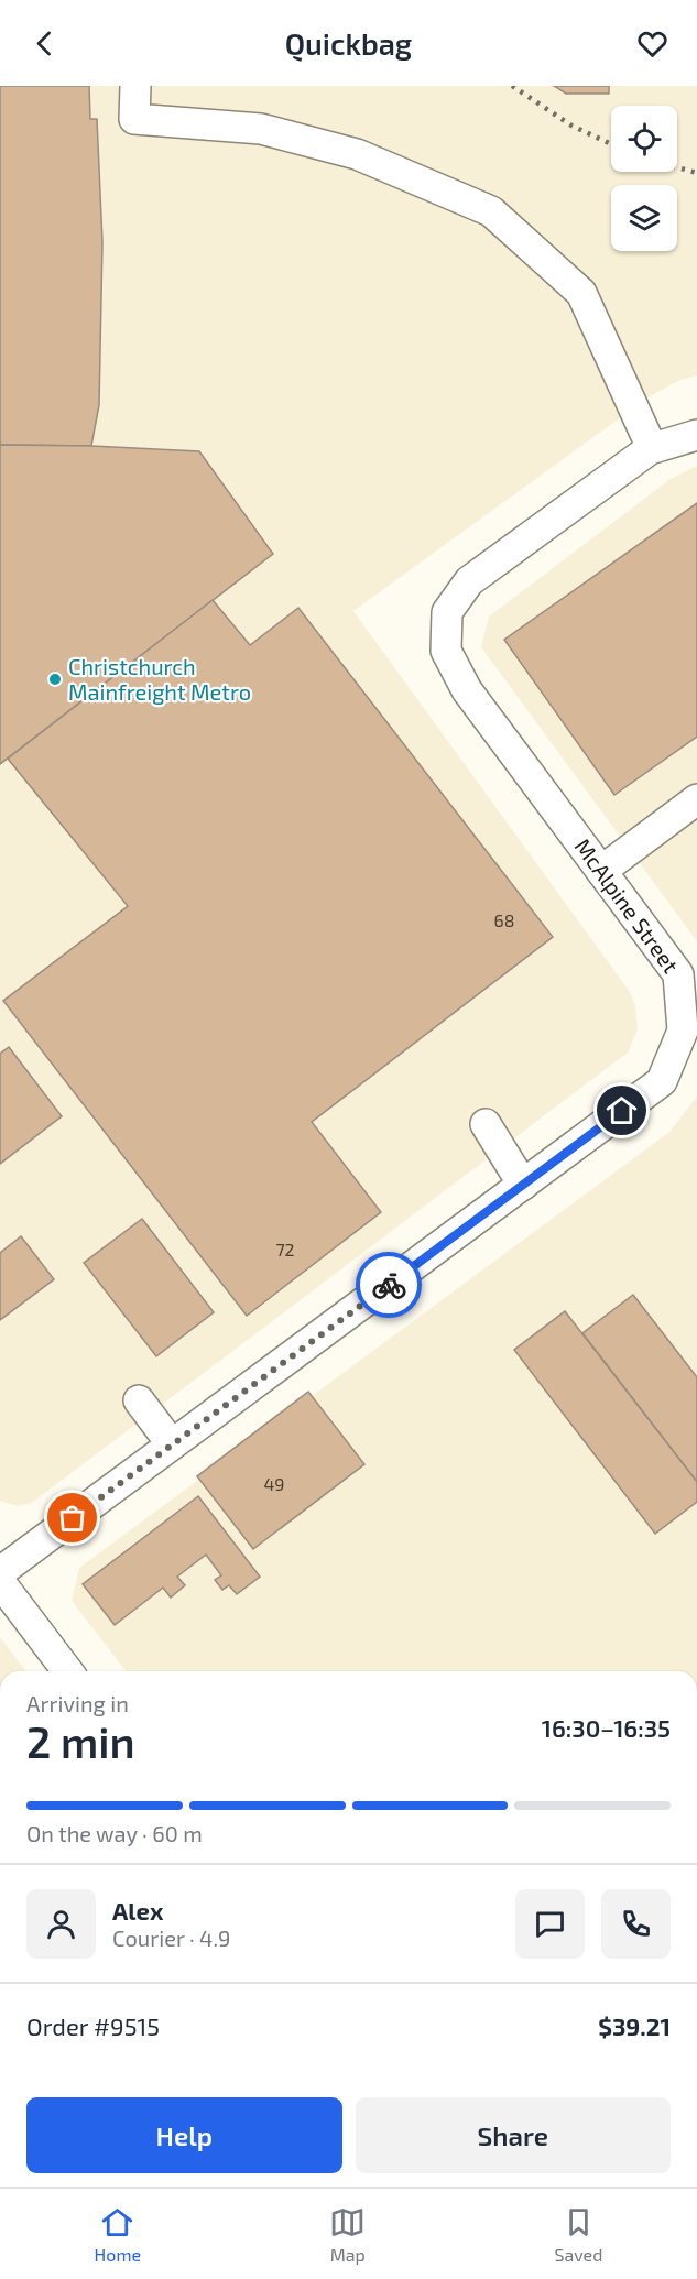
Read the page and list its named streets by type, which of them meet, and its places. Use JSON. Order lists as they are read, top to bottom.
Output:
{
  "streets": {
    "street": ["McAlpine Street"]
  },
  "places": ["Christchurch Mainfreight Metro"],
  "house_numbers": ["68", "72", "49"],
  "page": {
    "header": "Quickbag",
    "heading": ["2 min", "Arriving in", "16:30–16:35"],
    "panel": [
      "Alex",
      "Courier · 4.9",
      "Order #9515",
      "$39.21"
    ],
    "bar": "On the way · 60 m",
    "buttons": ["Help", "Share"],
    "tabs": ["Home", "Map", "Saved"]
  }
}
